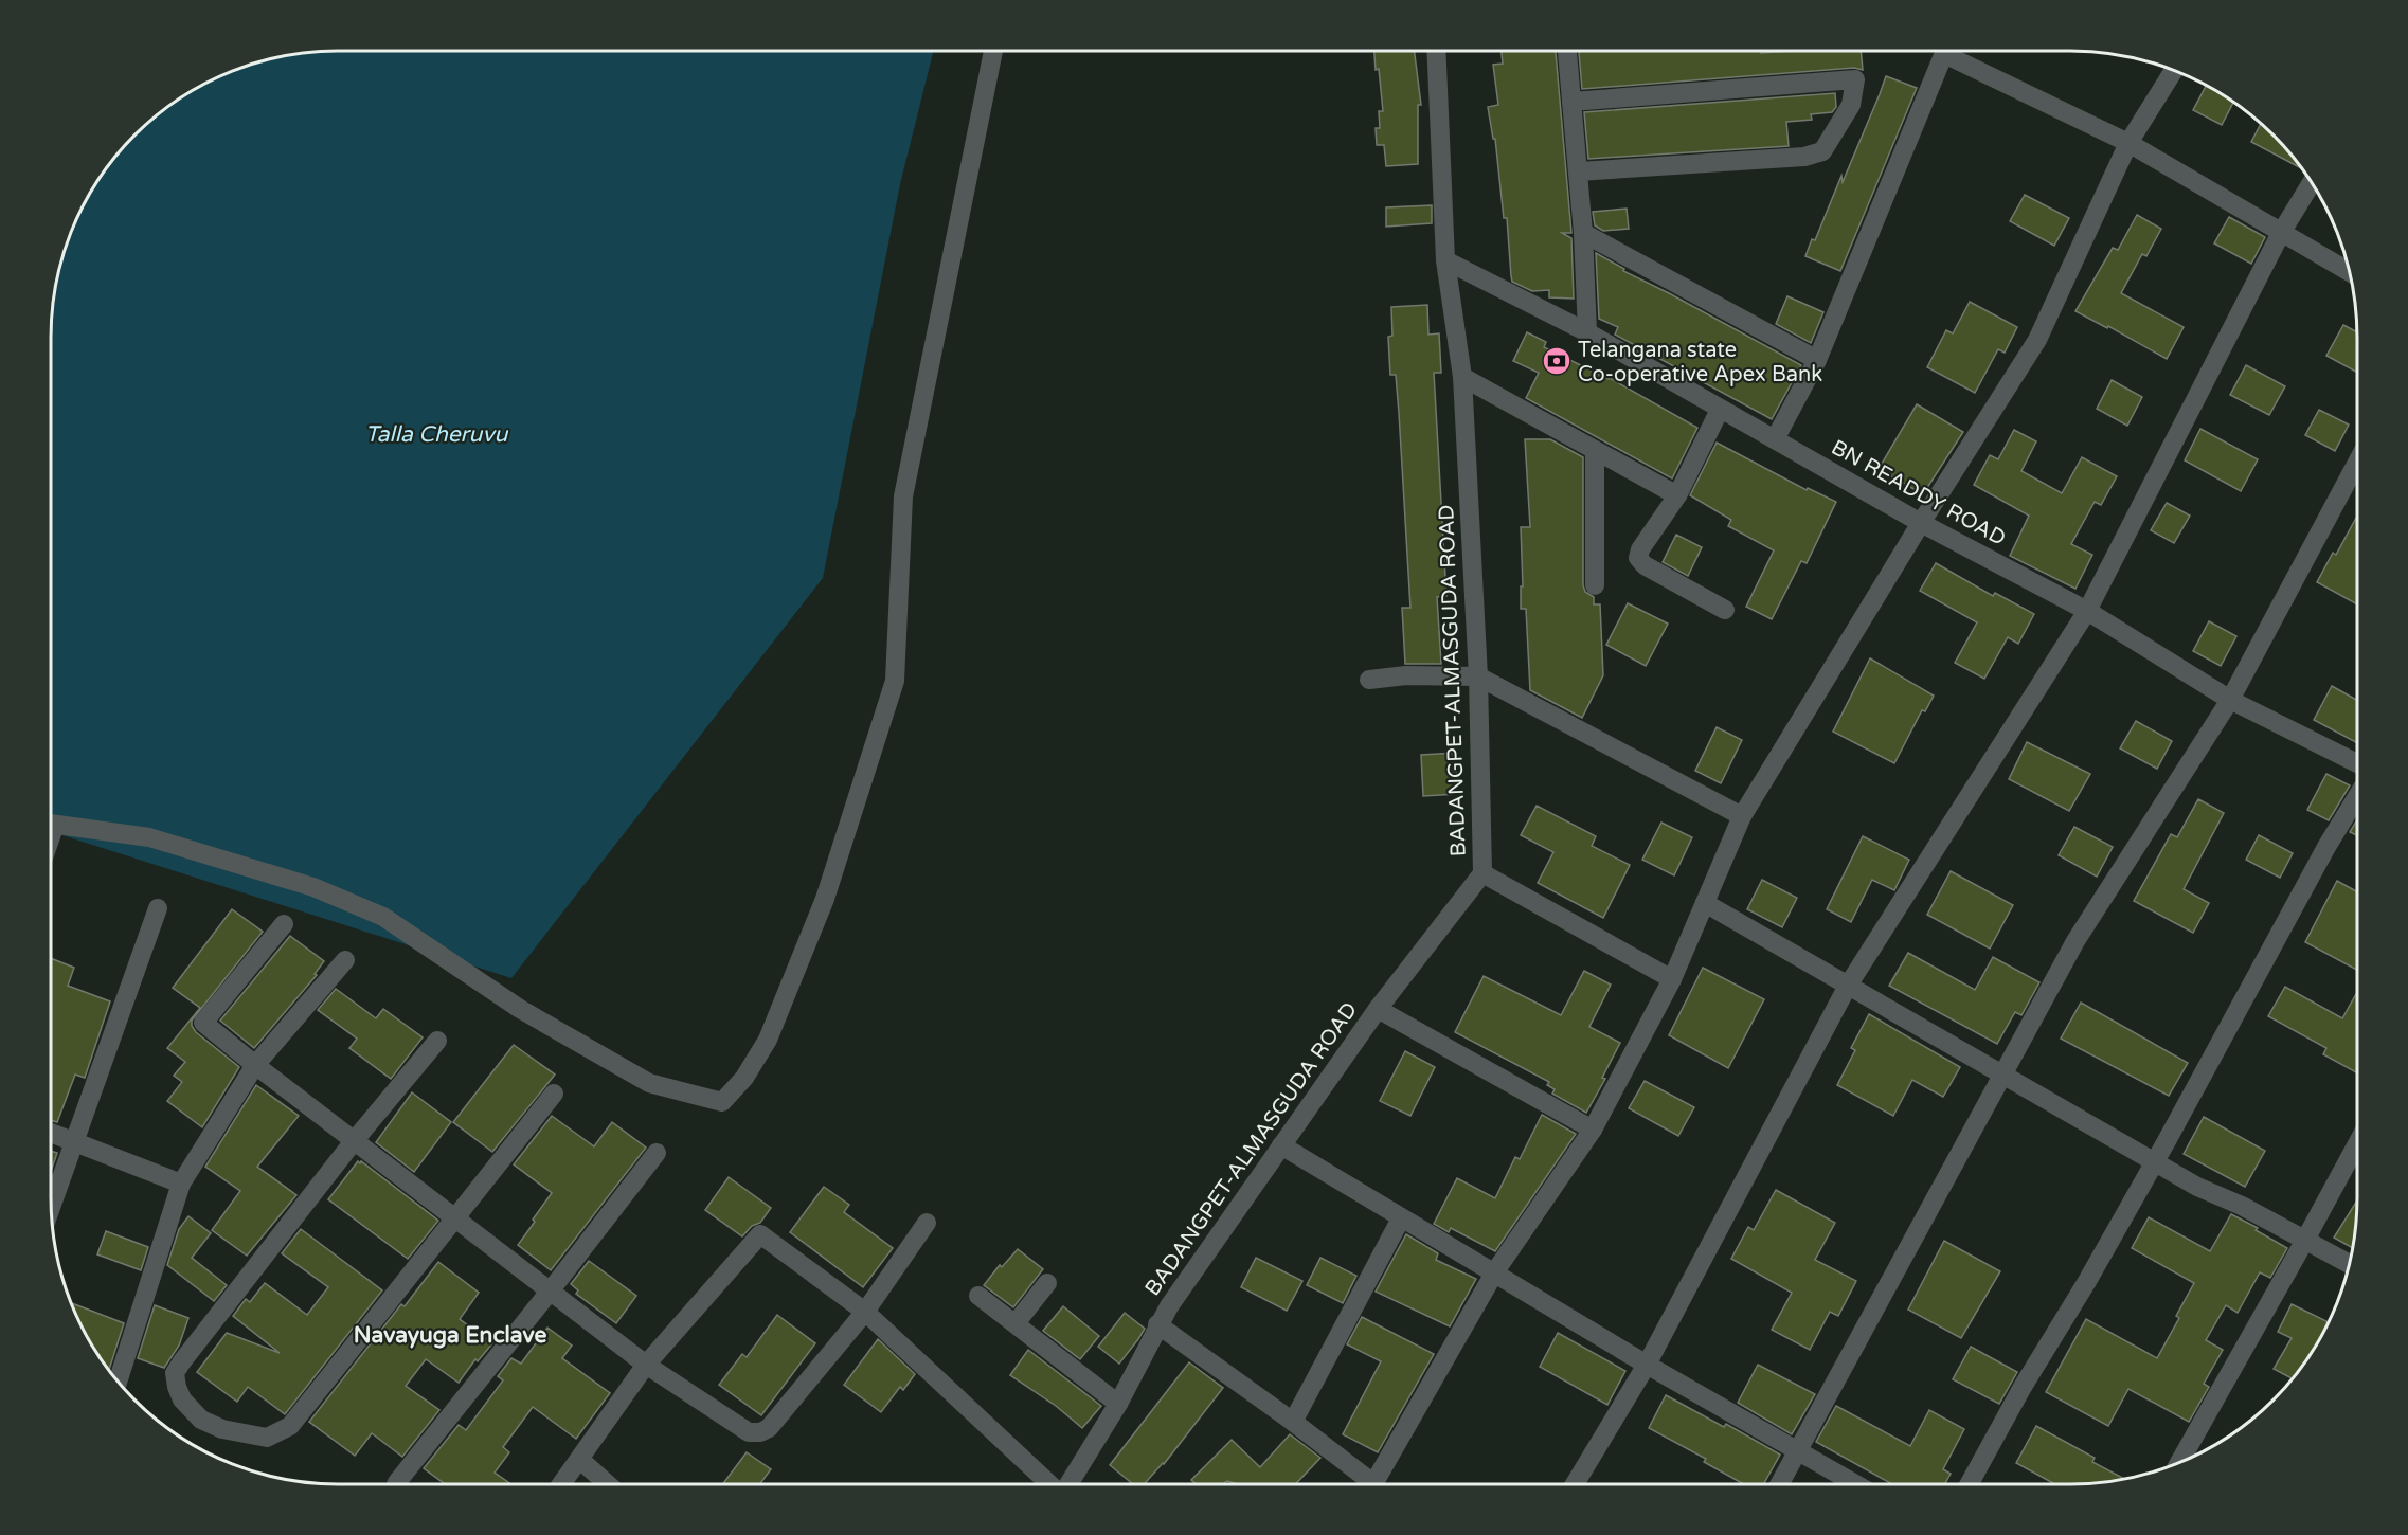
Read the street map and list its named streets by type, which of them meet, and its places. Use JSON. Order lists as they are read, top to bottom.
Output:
{
  "streets": {
    "street": ["BN READDY ROAD", "BADANGPET-ALMASGUDA ROAD"]
  },
  "crossings": [
    ["BN READDY ROAD", "BADANGPET-ALMASGUDA ROAD"]
  ],
  "districts": ["Navayuga Enclave"],
  "water": ["Talla Cheruvu"],
  "places": {
    "bank": ["Telangana state Co-operative Apex Bank"]
  }
}
